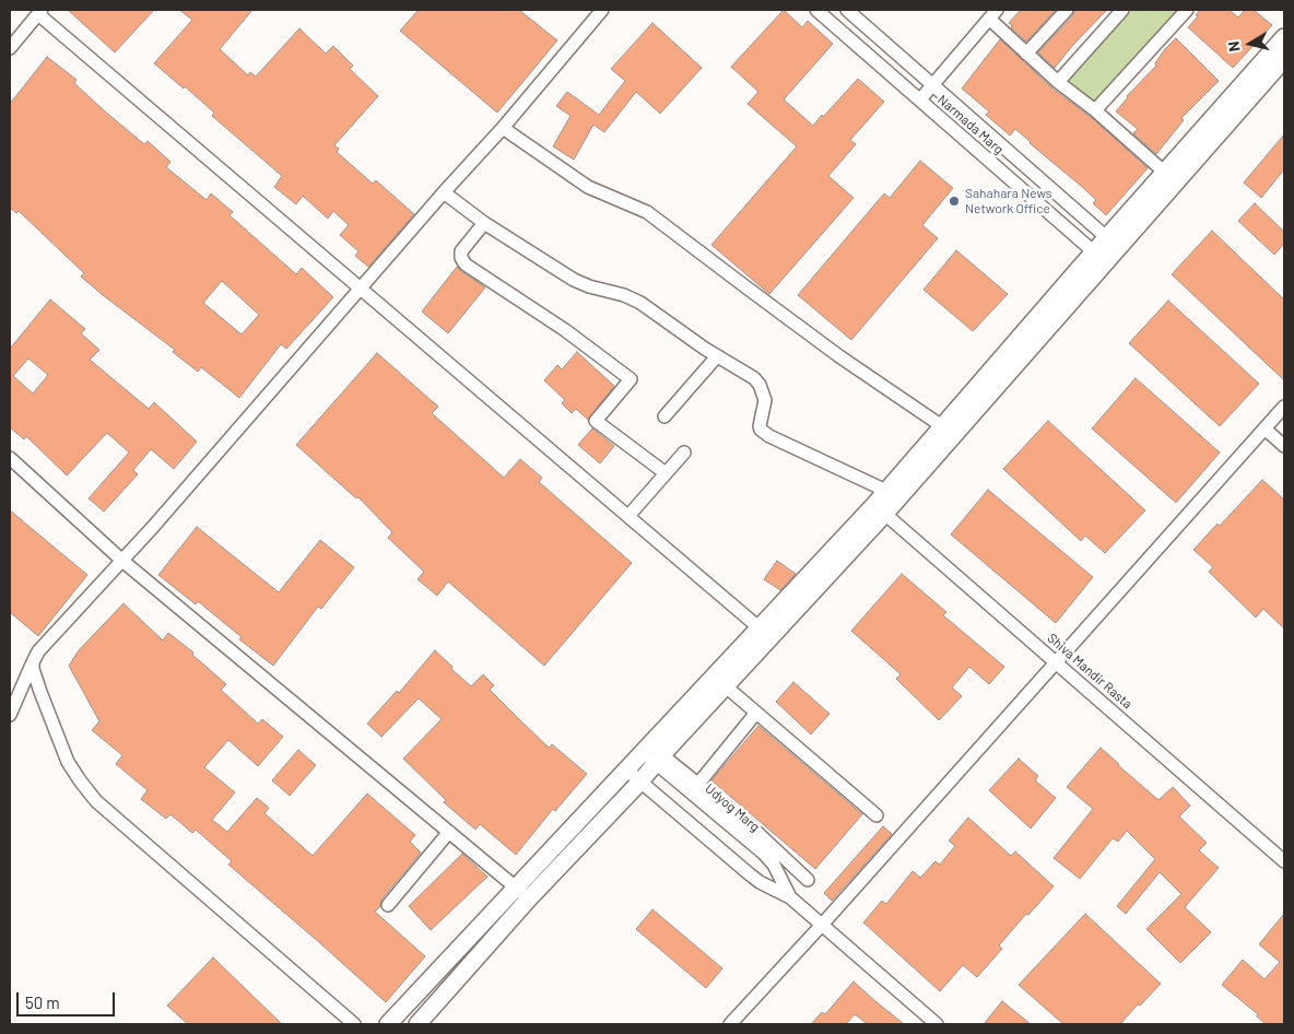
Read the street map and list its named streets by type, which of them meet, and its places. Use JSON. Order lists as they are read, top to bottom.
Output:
{
  "streets": {
    "street": ["Narmada Marg", "Shiva Mandir Rasta", "Udyog Marg"]
  },
  "places": ["Sahahara News Network Office"],
  "scale_bar": "50 m",
  "north": "left"
}
